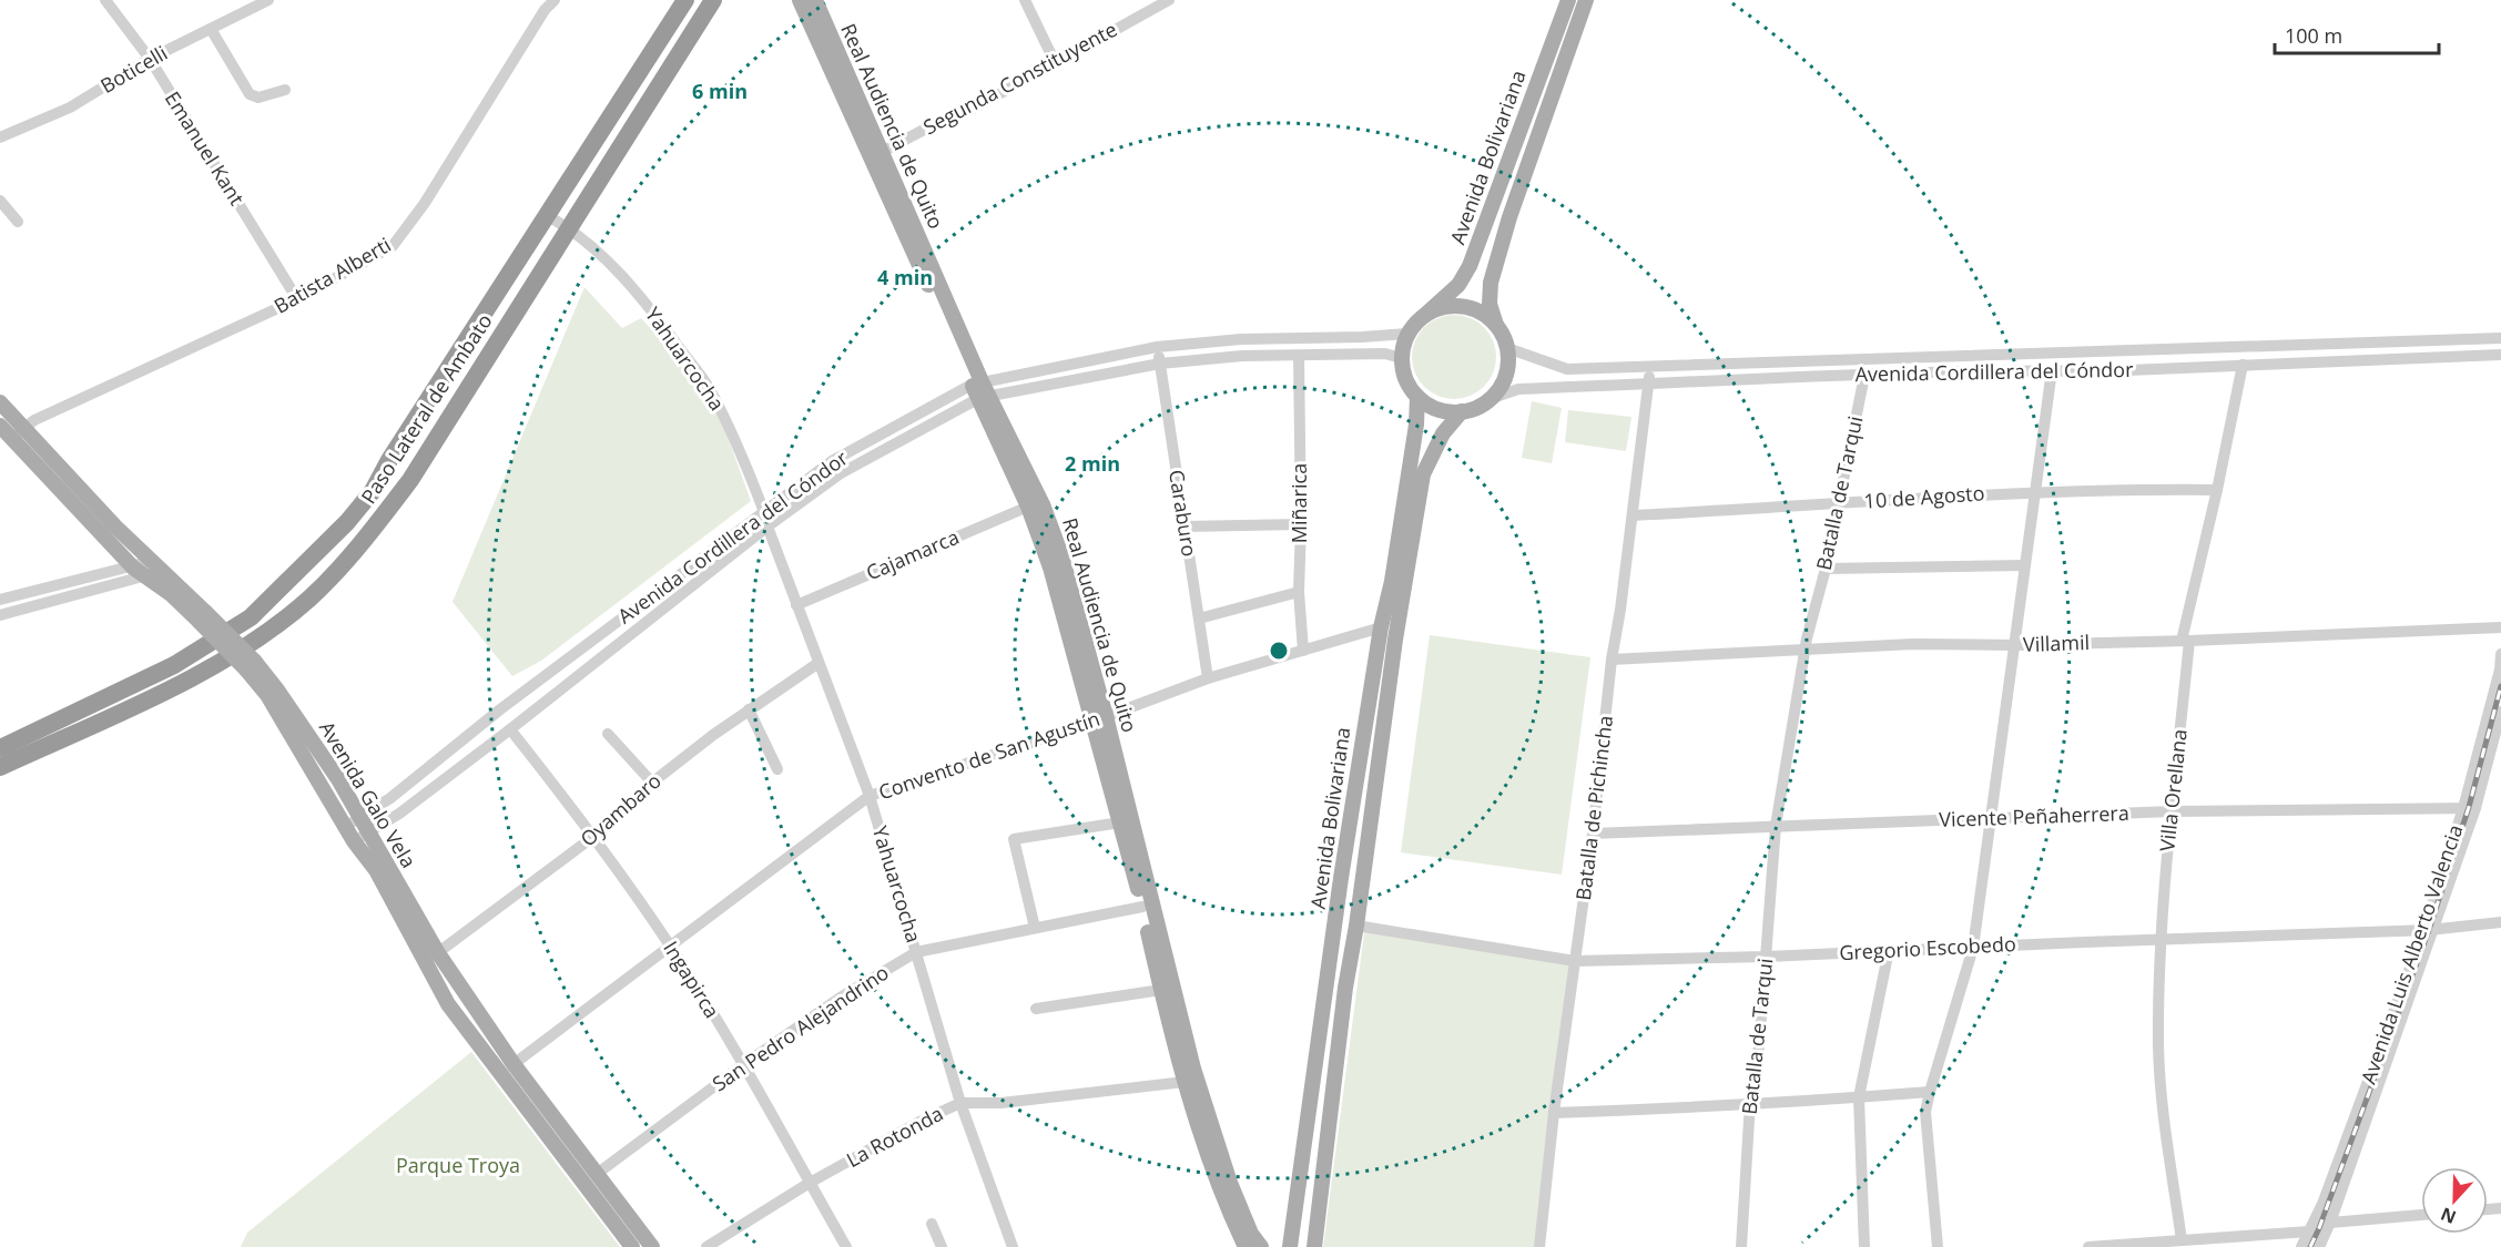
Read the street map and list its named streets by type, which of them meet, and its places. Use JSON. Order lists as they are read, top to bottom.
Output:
{
  "streets": {
    "highway": ["Paso Lateral de Ambato"],
    "main road": ["Real Audiencia de Quito", "Avenida Bolivariana", "Avenida Galo Vela"],
    "street": [
      "Boticelli",
      "Segunda Constituyente",
      "Emanuel Kant",
      "Batista Alberti",
      "Yahuarcocha",
      "Avenida Cordillera del Cóndor",
      "Batalla de Tarqui",
      "10 de Agosto",
      "Miñarica",
      "Caraburo",
      "Cajamarca",
      "Villamil",
      "Convento de San Agustín",
      "Villa Orellana",
      "Batalla de Pichincha",
      "Oyambaro",
      "Vicente Peñaherrera",
      "Gregorio Escobedo",
      "Avenida Luis Alberto Valencia",
      "Ingapirca",
      "San Pedro Alejandrino",
      "La Rotonda"
    ]
  },
  "crossings": [
    ["Boticelli", "Emanuel Kant"],
    ["Segunda Constituyente", "Real Audiencia de Quito"],
    ["Real Audiencia de Quito", "Avenida Cordillera del Cóndor"],
    ["Real Audiencia de Quito", "Cajamarca"],
    ["Real Audiencia de Quito", "Convento de San Agustín"],
    ["Real Audiencia de Quito", "San Pedro Alejandrino"],
    ["Real Audiencia de Quito", "La Rotonda"],
    ["Emanuel Kant", "Batista Alberti"],
    ["Avenida Bolivariana", "Avenida Cordillera del Cóndor"],
    ["Avenida Bolivariana", "Convento de San Agustín"],
    ["Avenida Bolivariana", "Gregorio Escobedo"],
    ["Batista Alberti", "Avenida Galo Vela"],
    ["Yahuarcocha", "Avenida Cordillera del Cóndor"],
    ["Yahuarcocha", "Paso Lateral de Ambato"],
    ["Yahuarcocha", "Cajamarca"],
    ["Yahuarcocha", "Convento de San Agustín"],
    ["Yahuarcocha", "Oyambaro"],
    ["Yahuarcocha", "San Pedro Alejandrino"],
    ["Yahuarcocha", "La Rotonda"],
    ["Avenida Cordillera del Cóndor", "Batalla de Tarqui"],
    ["Avenida Cordillera del Cóndor", "Miñarica"],
    ["Avenida Cordillera del Cóndor", "Caraburo"],
    ["Avenida Cordillera del Cóndor", "Villa Orellana"],
    ["Avenida Cordillera del Cóndor", "Avenida Galo Vela"],
    ["Avenida Cordillera del Cóndor", "Batalla de Pichincha"],
    ["Avenida Cordillera del Cóndor", "Ingapirca"],
    ["Batalla de Tarqui", "10 de Agosto"],
    ["Batalla de Tarqui", "Villamil"],
    ["Batalla de Tarqui", "Vicente Peñaherrera"],
    ["Batalla de Tarqui", "Gregorio Escobedo"],
    ["10 de Agosto", "Villa Orellana"],
    ["10 de Agosto", "Batalla de Pichincha"],
    ["Miñarica", "Convento de San Agustín"],
    ["Caraburo", "Convento de San Agustín"],
    ["Villamil", "Villa Orellana"],
    ["Villamil", "Batalla de Pichincha"],
    ["Convento de San Agustín", "Avenida Galo Vela"],
    ["Convento de San Agustín", "Ingapirca"],
    ["Villa Orellana", "Vicente Peñaherrera"],
    ["Villa Orellana", "Gregorio Escobedo"],
    ["Avenida Galo Vela", "Oyambaro"],
    ["Avenida Galo Vela", "San Pedro Alejandrino"],
    ["Batalla de Pichincha", "Vicente Peñaherrera"],
    ["Batalla de Pichincha", "Gregorio Escobedo"],
    ["Oyambaro", "Ingapirca"],
    ["Vicente Peñaherrera", "Avenida Luis Alberto Valencia"],
    ["Gregorio Escobedo", "Avenida Luis Alberto Valencia"],
    ["Ingapirca", "San Pedro Alejandrino"],
    ["Ingapirca", "La Rotonda"]
  ],
  "parks": ["Parque Troya"],
  "scale_bar": "100 m",
  "north": "bottom",
  "rings": ["6 min", "4 min", "2 min"]
}
